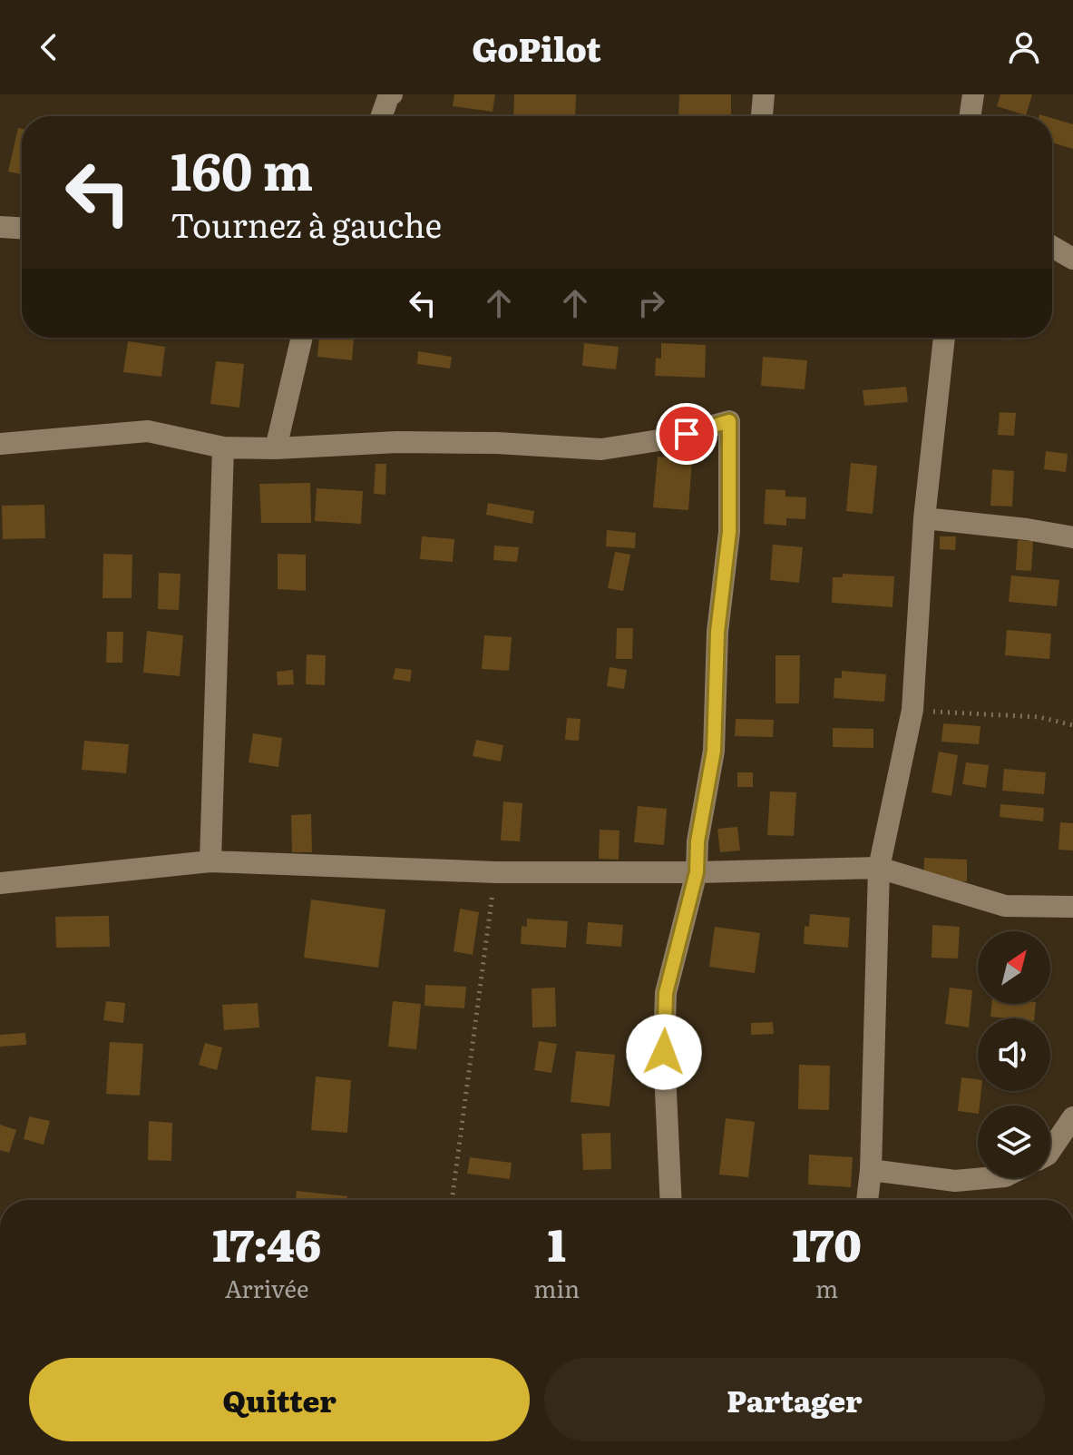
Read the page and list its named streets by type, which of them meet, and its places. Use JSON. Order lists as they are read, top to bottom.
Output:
{
  "north": "top right",
  "page": {
    "header": "GoPilot",
    "turn": ["160 m", "Tournez à gauche"],
    "eta": [
      "17:46",
      "Arrivée",
      "1",
      "min",
      "170",
      "m"
    ],
    "buttons": ["Quitter", "Partager"]
  }
}
